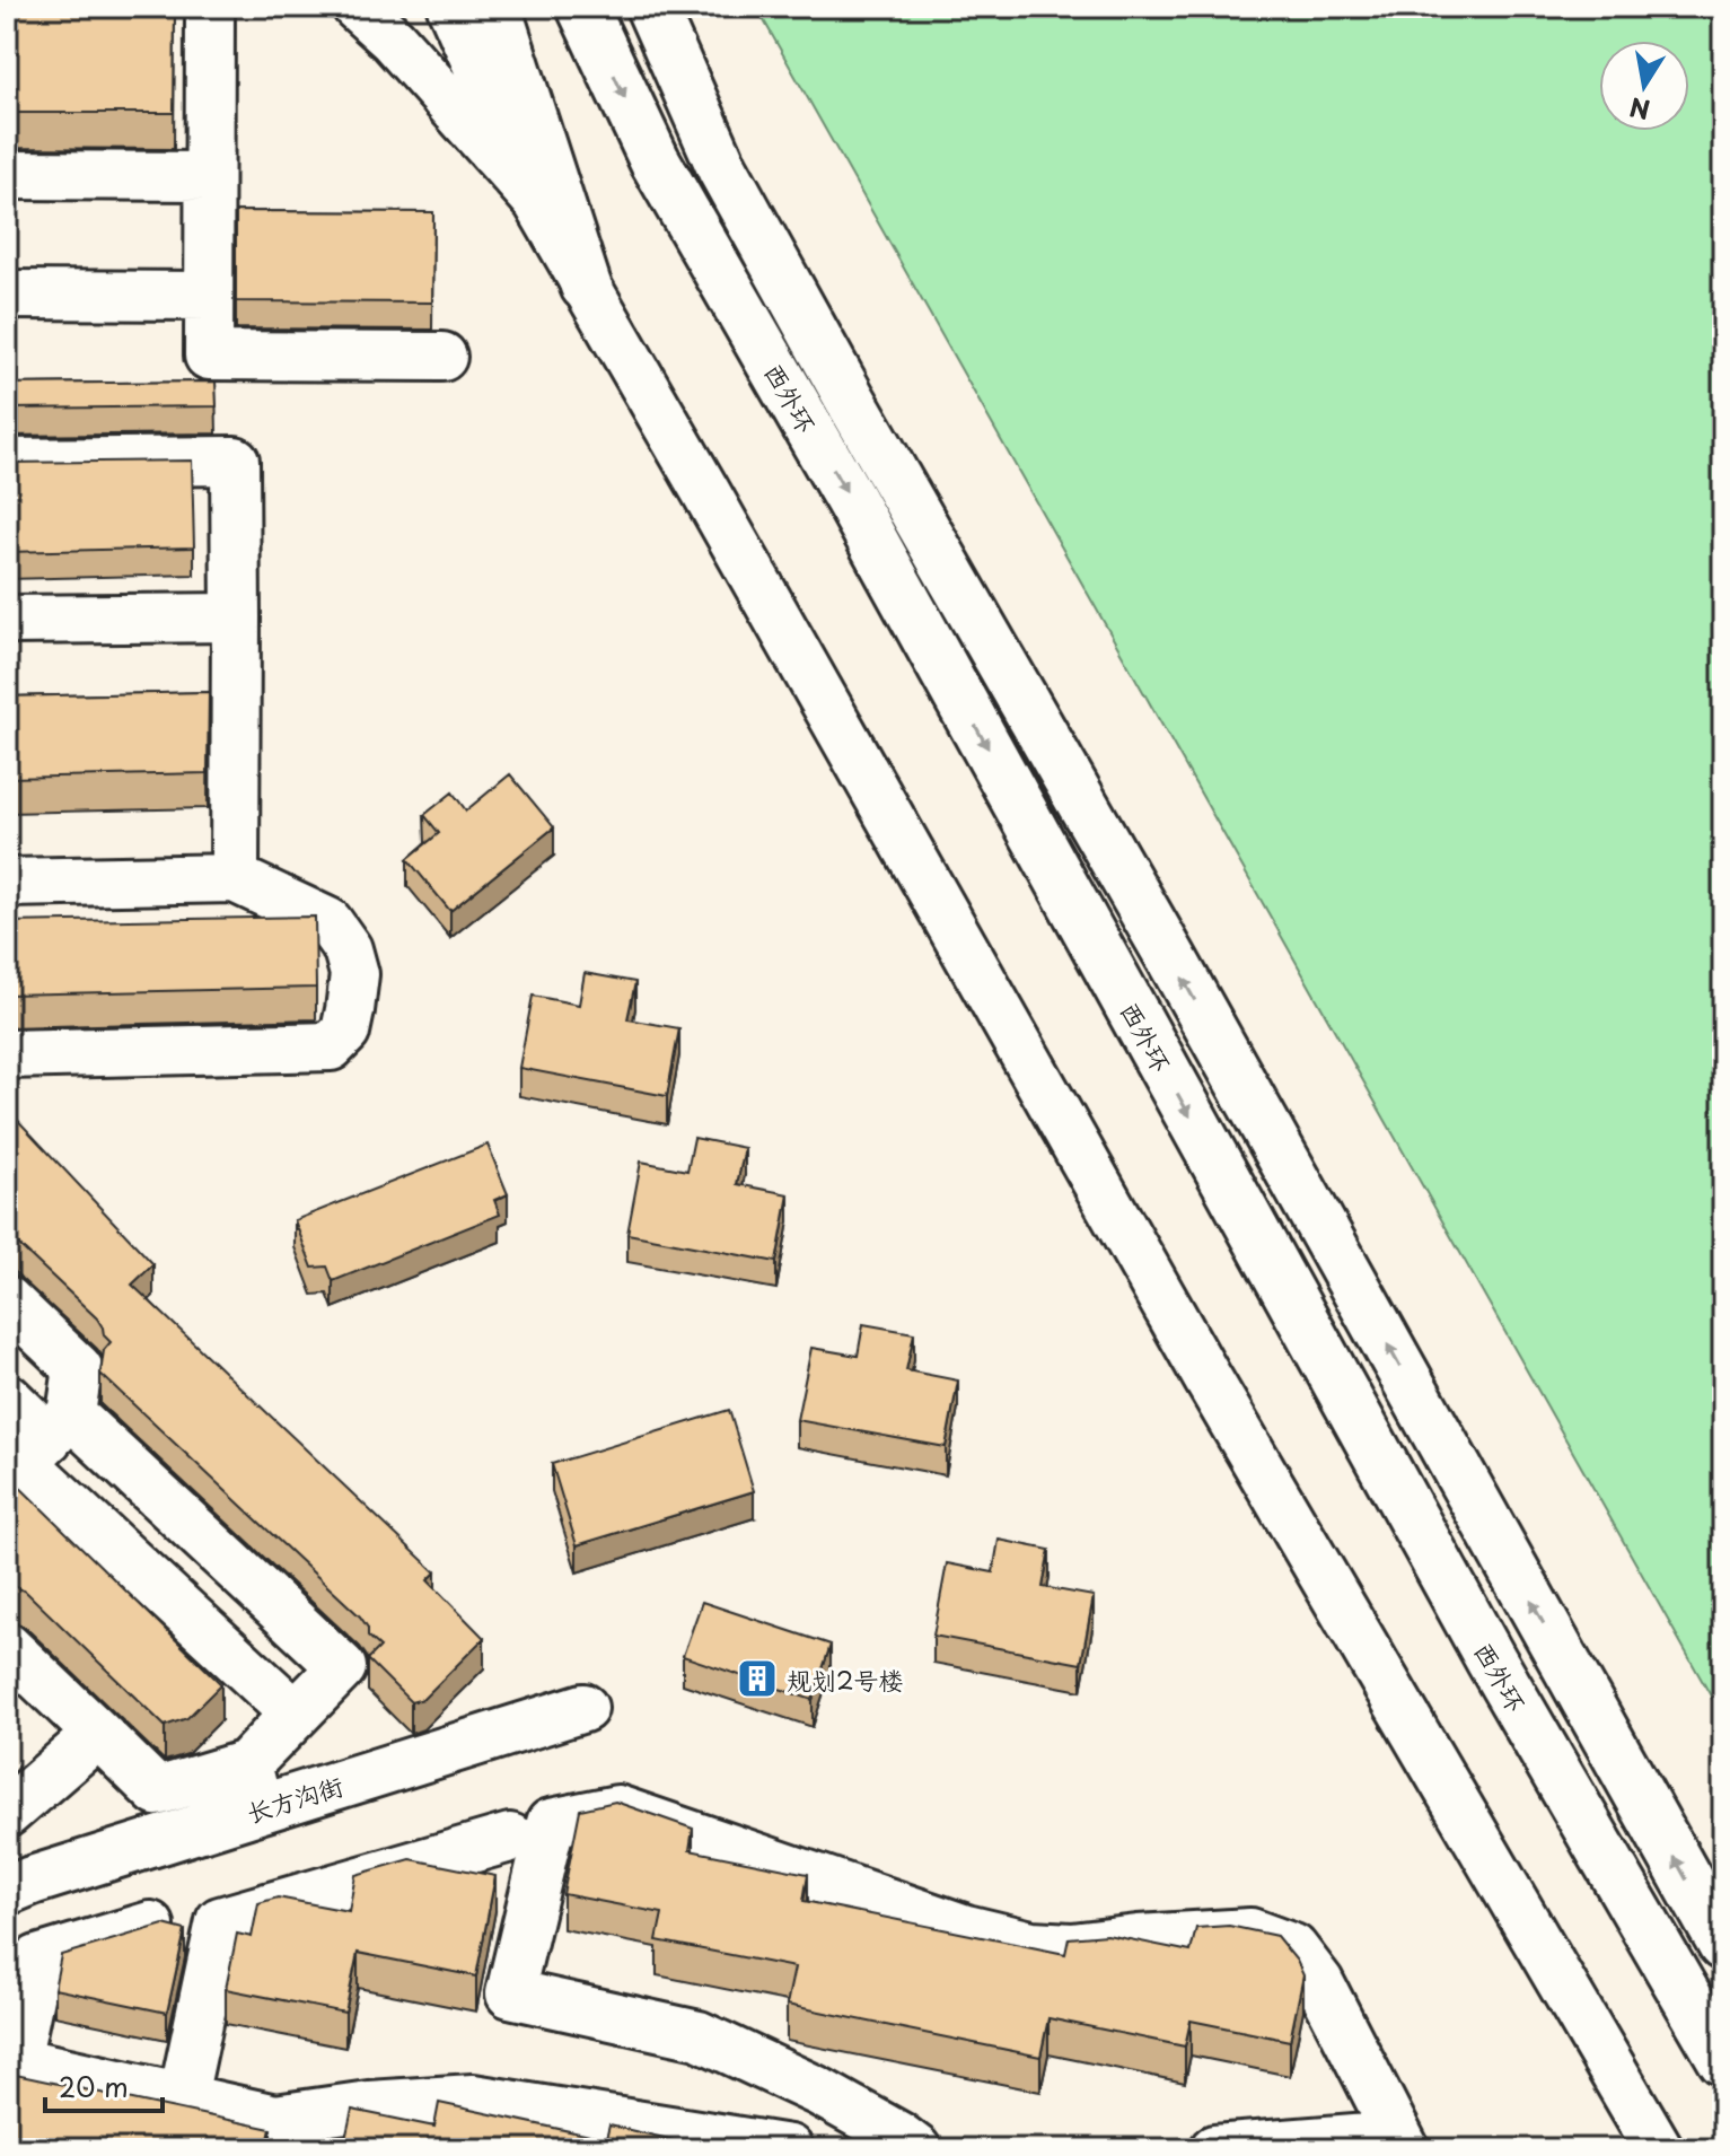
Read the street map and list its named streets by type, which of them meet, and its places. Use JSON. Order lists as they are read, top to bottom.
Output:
{
  "streets": {
    "main road": ["西外环"],
    "street": ["长方沟街"]
  },
  "places": {
    "building": ["规划2号楼"]
  },
  "scale_bar": "20 m",
  "north": "bottom"
}
